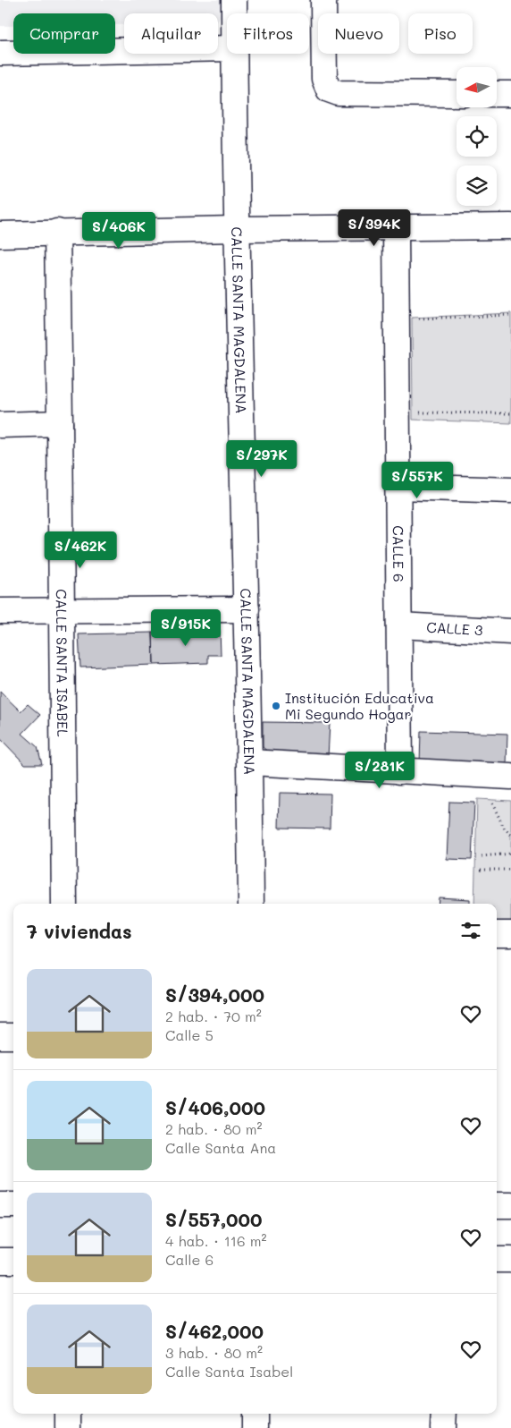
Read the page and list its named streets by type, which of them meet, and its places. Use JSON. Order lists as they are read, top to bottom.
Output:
{
  "streets": {
    "street": [
      "CALLE SANTA MAGDALENA",
      "CALLE 6",
      "CALLE 3",
      "CALLE SANTA ISABEL"
    ]
  },
  "crossings": [
    ["CALLE 6", "CALLE 3"]
  ],
  "places": ["Institución Educativa Mi Segundo Hogar"],
  "north": "left",
  "page": {
    "chip": [
      "Comprar",
      "Alquilar",
      "Filtros",
      "Nuevo",
      "Piso"
    ],
    "price": [
      "S/394K",
      "S/406K",
      "S/297K",
      "S/557K",
      "S/462K",
      "S/915K",
      "S/281K"
    ],
    "heading": "7 viviendas",
    "list": [
      {
        "name": "S/394,000",
        "note": "2 hab. · 70 m² · Calle 5"
      },
      {
        "name": "S/406,000",
        "note": "2 hab. · 80 m² · Calle Santa Ana"
      },
      {
        "name": "S/557,000",
        "note": "4 hab. · 116 m² · Calle 6"
      },
      {
        "name": "S/462,000",
        "note": "3 hab. · 80 m² · Calle Santa Isabel"
      }
    ]
  }
}
